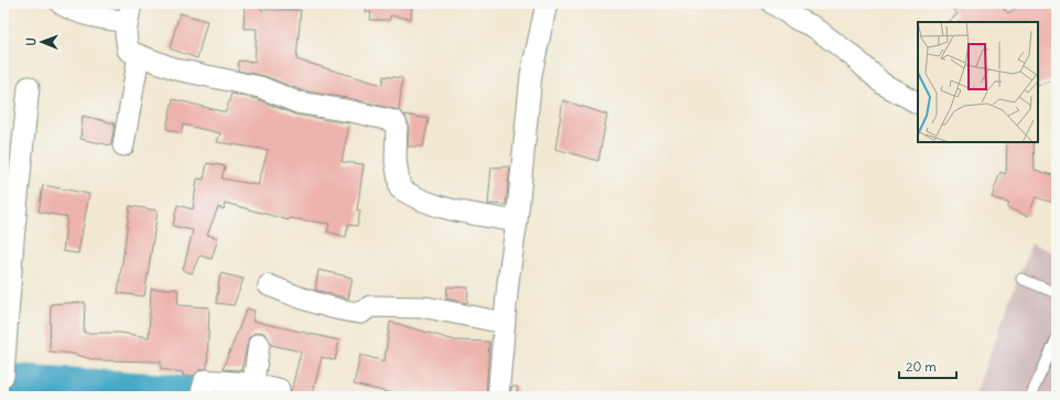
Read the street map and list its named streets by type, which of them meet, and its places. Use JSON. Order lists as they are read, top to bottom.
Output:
{
  "scale_bar": "20 m",
  "north": "left"
}
